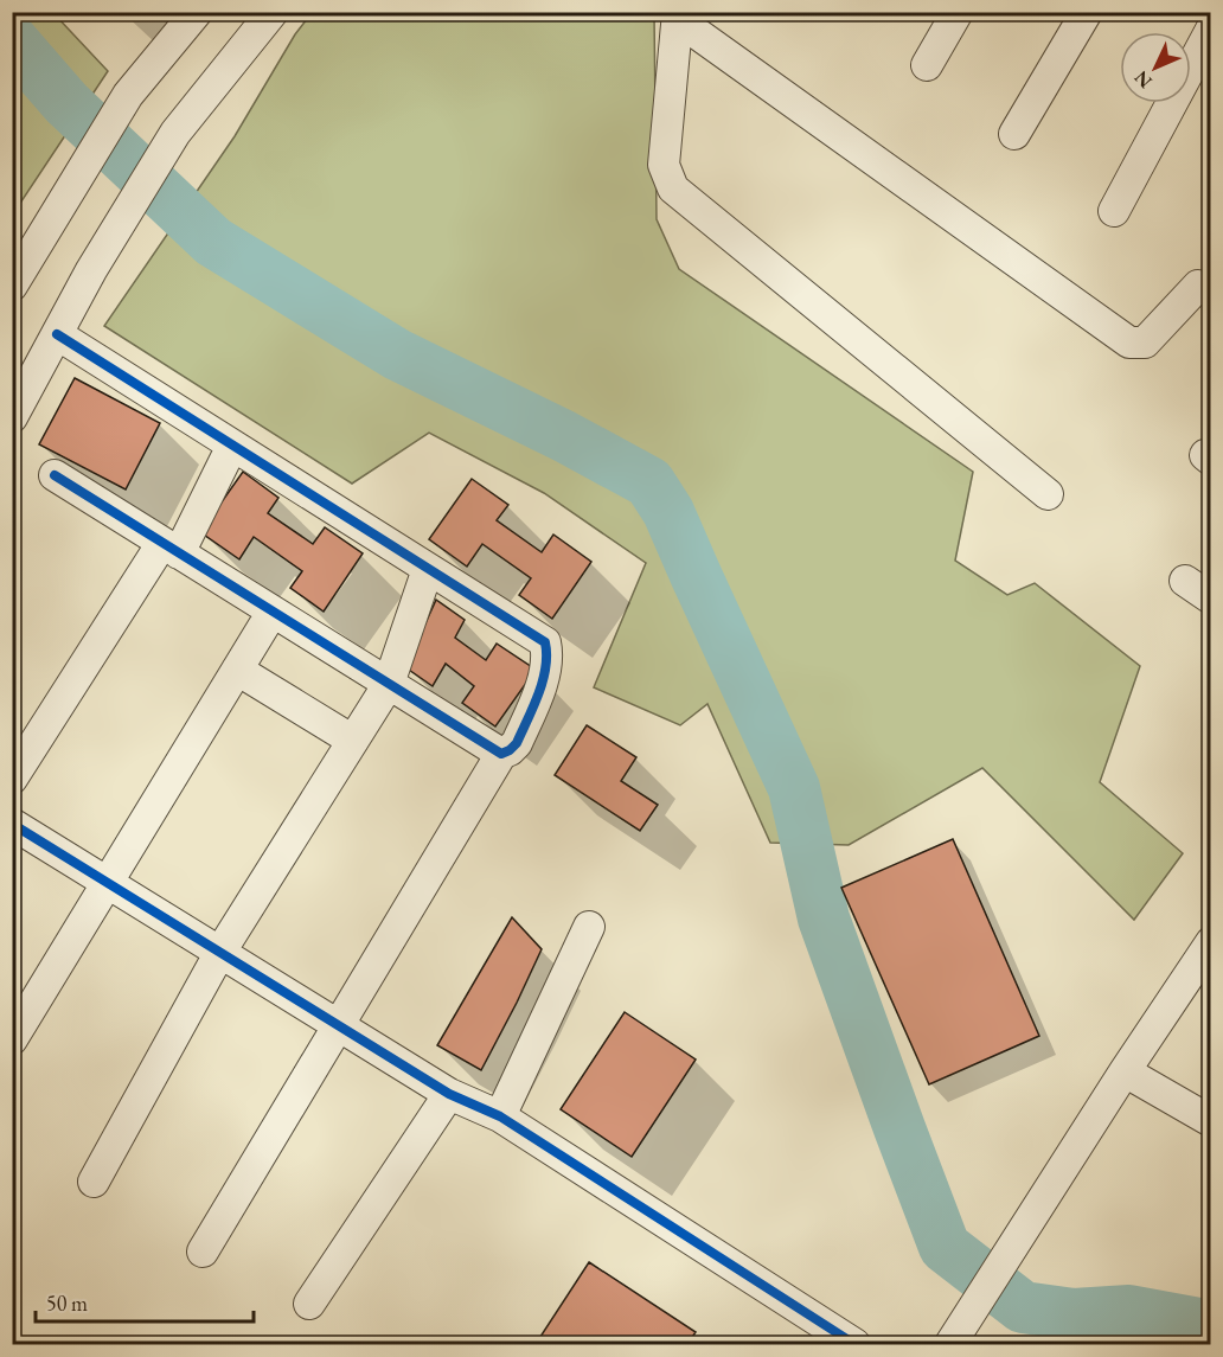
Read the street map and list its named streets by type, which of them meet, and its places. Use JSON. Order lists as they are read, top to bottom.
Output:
{
  "scale_bar": "50 m",
  "north": "bottom left"
}
